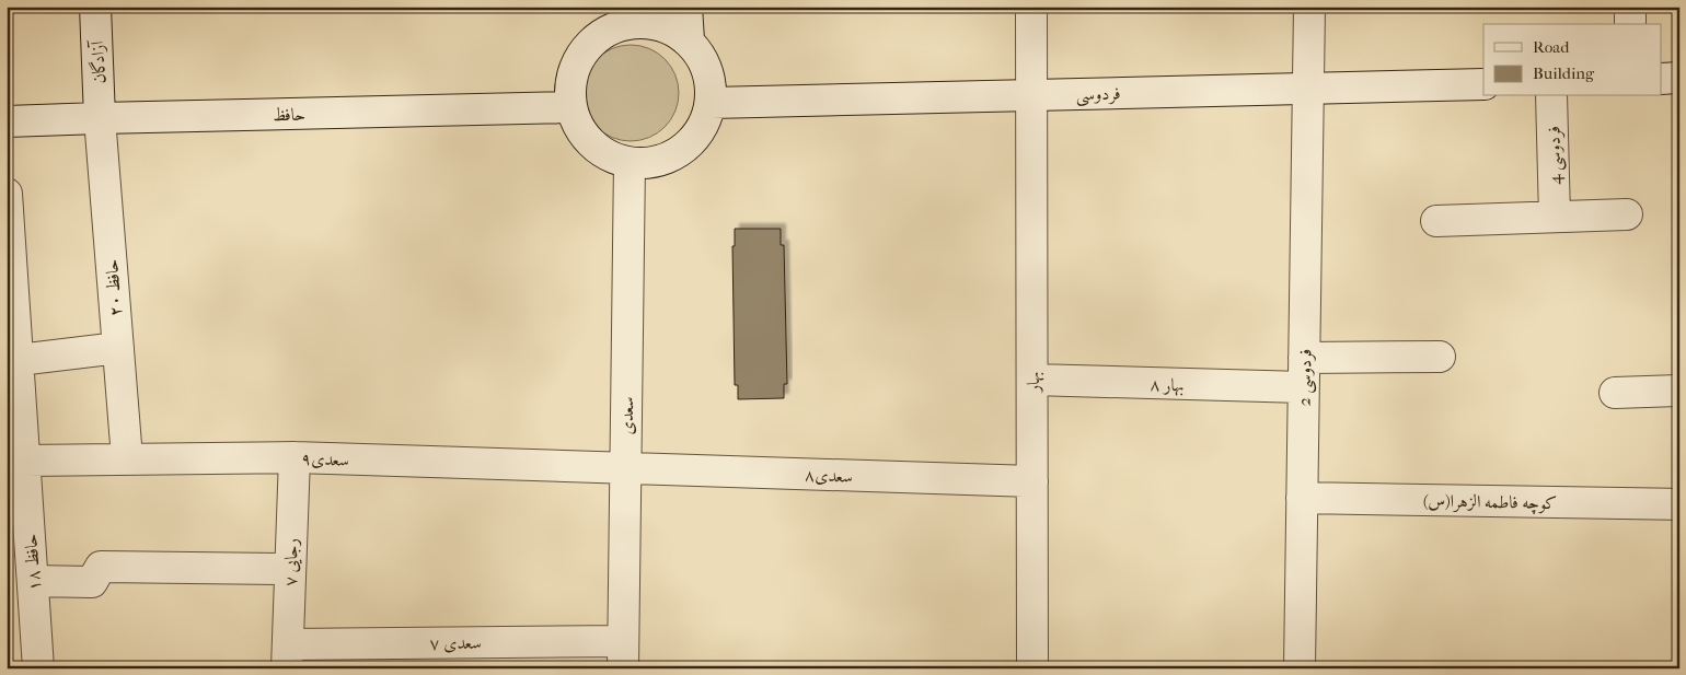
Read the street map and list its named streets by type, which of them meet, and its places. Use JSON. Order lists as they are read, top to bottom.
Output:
{
  "streets": {
    "street": [
      "آزادگان",
      "فردوسی",
      "حافظ",
      "فردوسی 4",
      "حافظ ۲۰",
      "فردوسی 2",
      "بهار",
      "بهار ۸",
      "سعدی",
      "سعدی۹",
      "سعدی۸",
      "کوچه فاطمه الزهرا(س)",
      "حافظ ۱۸",
      "رجایی ۷",
      "سعدی ۷"
    ]
  },
  "crossings": [
    ["آزادگان", "حافظ"],
    ["آزادگان", "حافظ ۲۰"],
    ["فردوسی", "حافظ"],
    ["فردوسی", "فردوسی 2"],
    ["فردوسی", "بهار"],
    ["فردوسی", "سعدی"],
    ["حافظ", "حافظ ۲۰"],
    ["حافظ", "سعدی"],
    ["حافظ ۲۰", "سعدی۹"],
    ["فردوسی 2", "بهار ۸"],
    ["فردوسی 2", "کوچه فاطمه الزهرا(س)"],
    ["بهار", "بهار ۸"],
    ["بهار", "سعدی۸"],
    ["سعدی", "سعدی۹"],
    ["سعدی", "سعدی۸"],
    ["سعدی", "سعدی ۷"],
    ["سعدی۹", "سعدی۸"],
    ["سعدی۹", "حافظ ۱۸"],
    ["سعدی۹", "رجایی ۷"],
    ["رجایی ۷", "سعدی ۷"]
  ],
  "legend": ["Road", "Building"]
}
